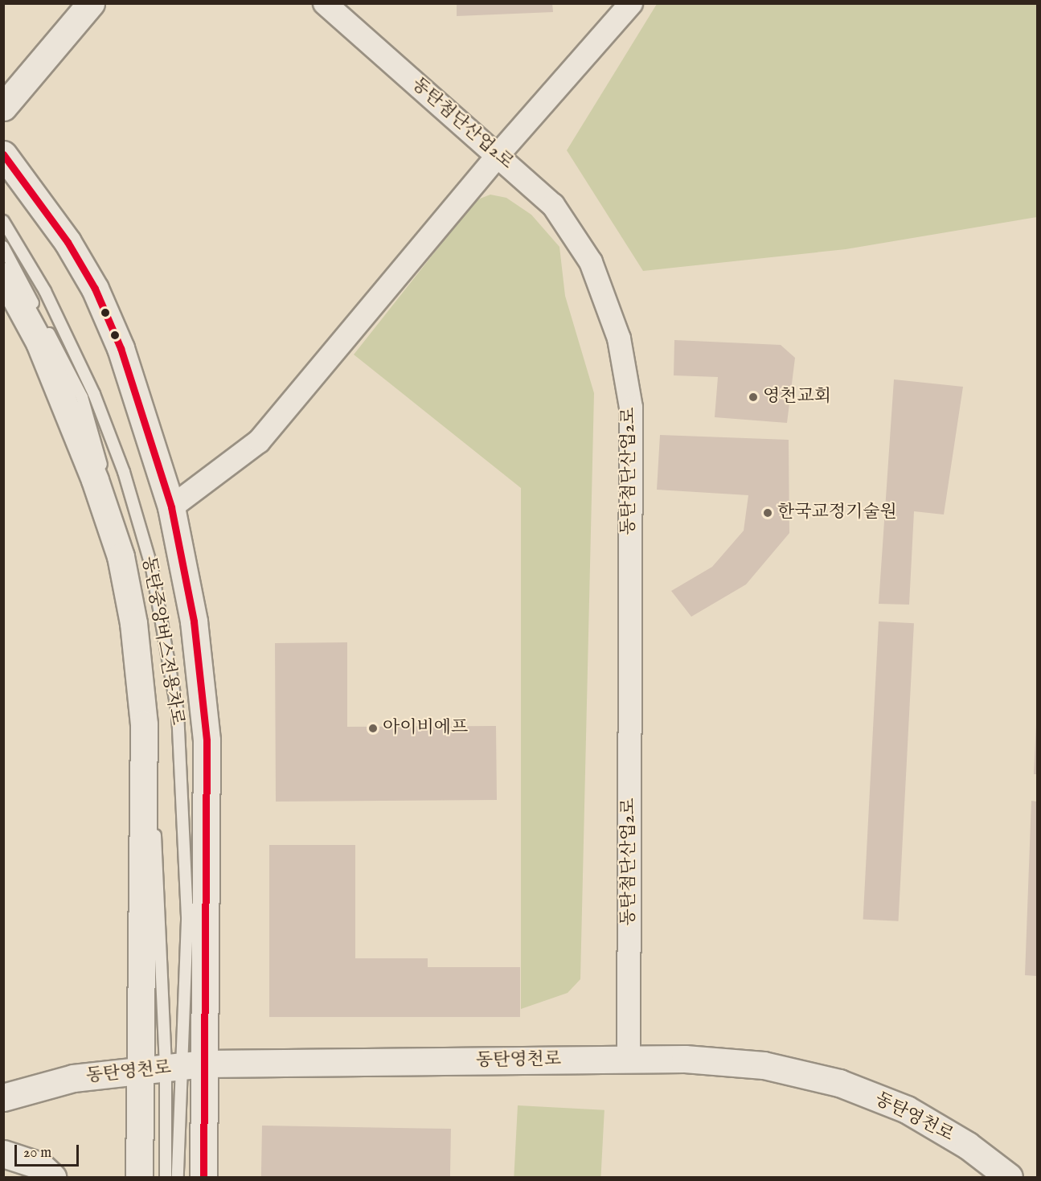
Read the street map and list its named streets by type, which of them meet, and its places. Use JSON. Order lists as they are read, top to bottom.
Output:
{
  "streets": {
    "main road": ["동탄영천로"],
    "street": ["동탄첨단산업2로"],
    "lane": ["동탄중앙버스전용차로"]
  },
  "crossings": [
    ["동탄첨단산업2로", "동탄영천로"],
    ["동탄중앙버스전용차로", "동탄영천로"]
  ],
  "places": ["영천교회", "한국교정기술원", "아이비에프"],
  "scale_bar": "20 m"
}
